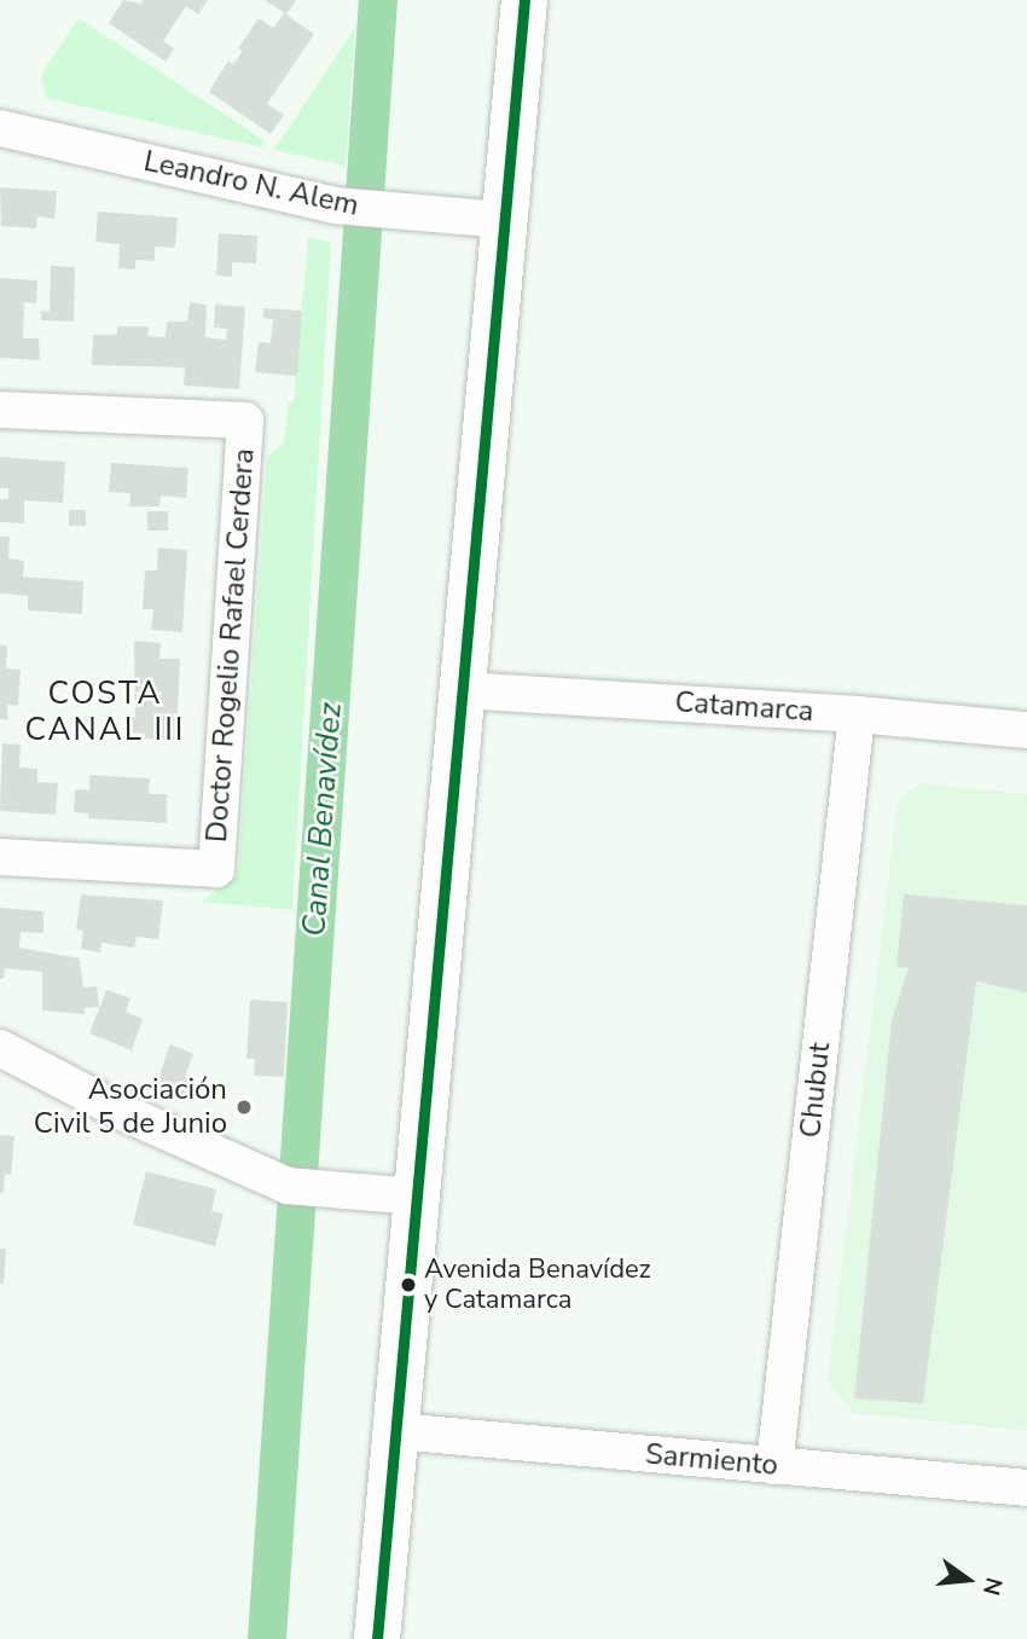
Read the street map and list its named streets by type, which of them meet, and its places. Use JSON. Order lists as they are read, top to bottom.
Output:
{
  "streets": {
    "street": [
      "Leandro N. Alem",
      "Doctor Rogelio Rafael Cerdera",
      "Catamarca",
      "Chubut",
      "Sarmiento"
    ]
  },
  "crossings": [
    ["Catamarca", "Chubut"],
    ["Chubut", "Sarmiento"]
  ],
  "districts": ["COSTA CANAL III"],
  "water": ["Canal Benavídez"],
  "places": ["Asociación Civil 5 de Junio", "Avenida Benavídez y Catamarca"],
  "north": "right"
}
